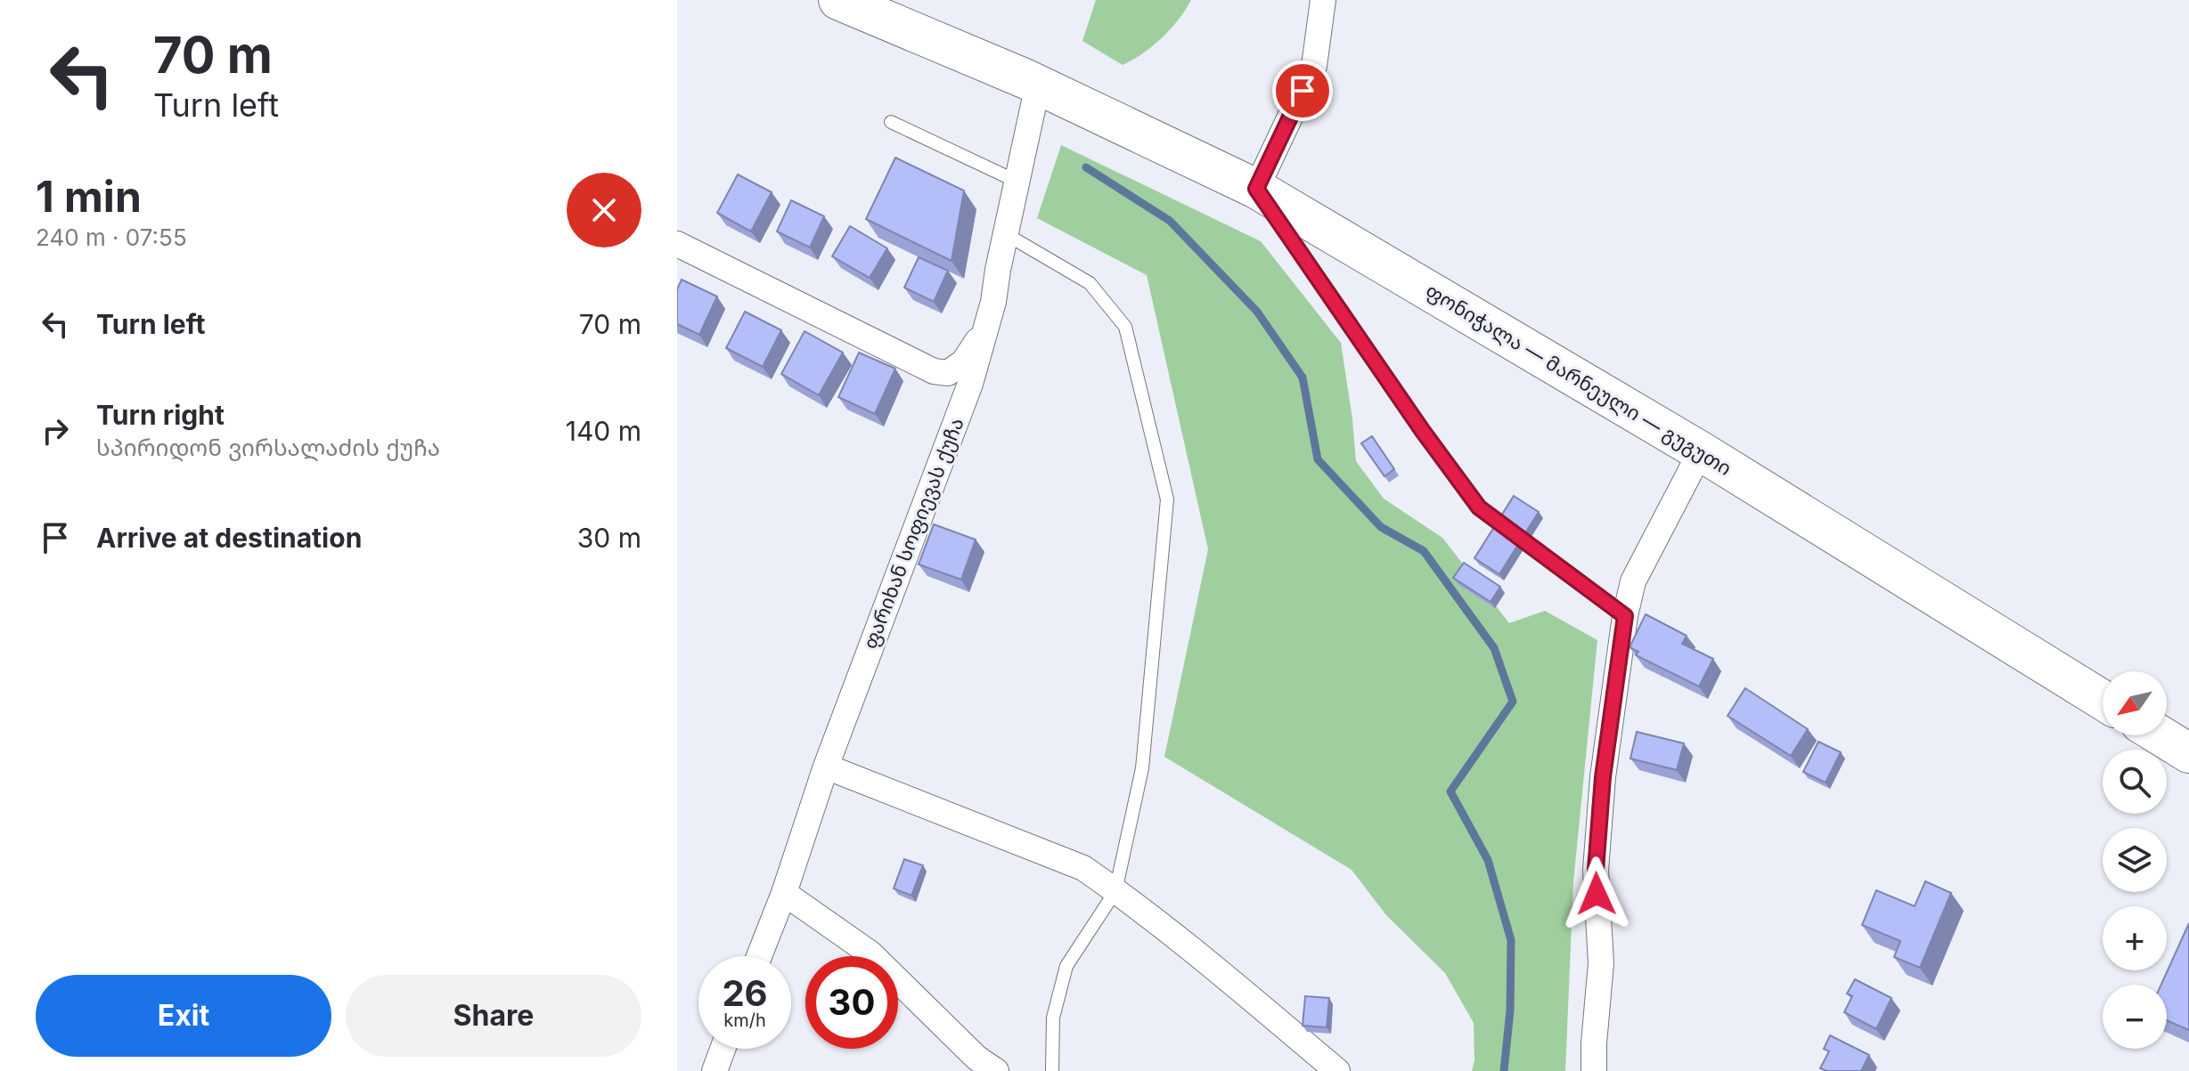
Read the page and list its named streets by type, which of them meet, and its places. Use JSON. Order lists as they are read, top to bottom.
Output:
{
  "streets": {
    "highway": ["ფონიჭალა — მარნეული — გუგუთი"],
    "street": ["ფარიხან სოფიევას ქუჩა"]
  },
  "crossings": [
    ["ფონიჭალა — მარნეული — გუგუთი", "ფარიხან სოფიევას ქუჩა"]
  ],
  "north": "bottom left",
  "page": {
    "turn": ["70 m", "Turn left"],
    "heading": ["1 min", "240 m · 07:55"],
    "list": [
      {
        "name": "Turn left",
        "value": "70 m"
      },
      {
        "name": "Turn right",
        "note": "სპირიდონ ვირსალაძის ქუჩა",
        "value": "140 m"
      },
      {
        "name": "Arrive at destination",
        "value": "30 m"
      }
    ],
    "map_buttons": ["+", "−"],
    "speed": "26 km/h",
    "limit": "30",
    "buttons": ["Exit", "Share"]
  }
}
